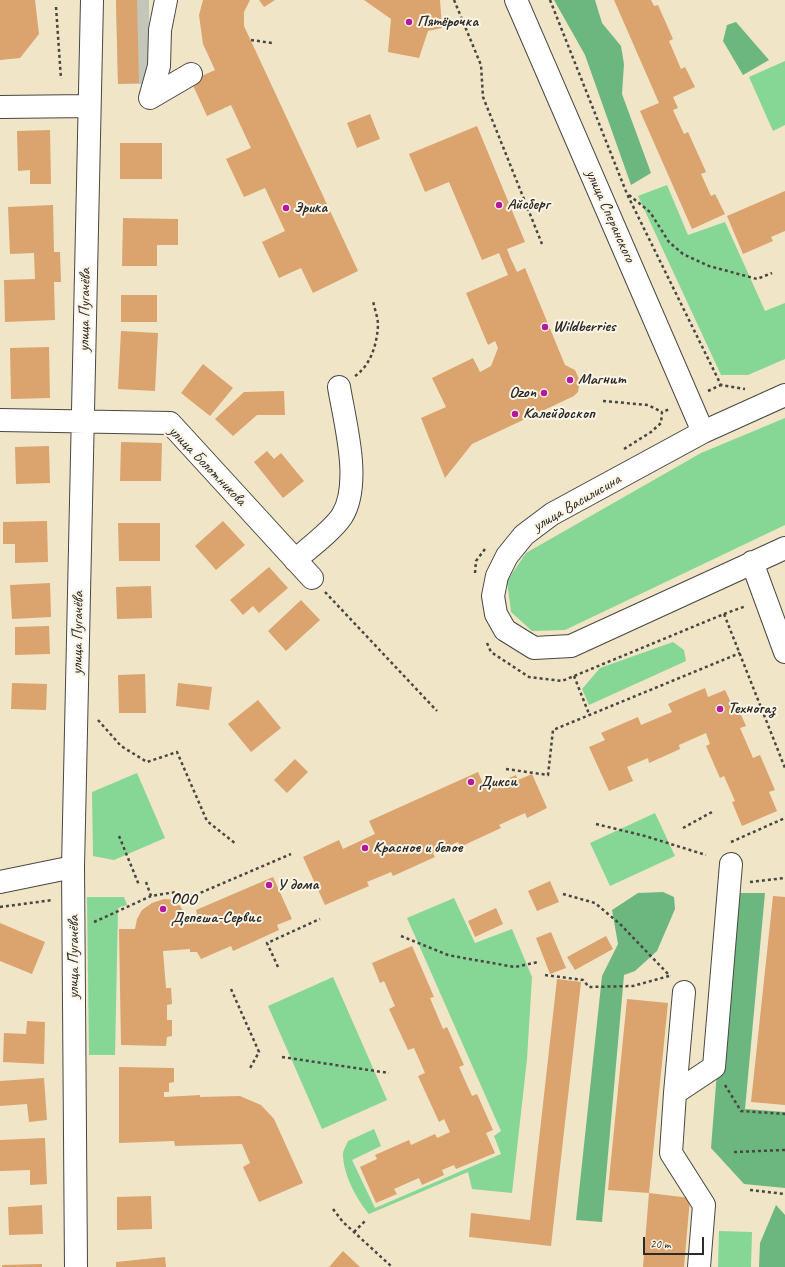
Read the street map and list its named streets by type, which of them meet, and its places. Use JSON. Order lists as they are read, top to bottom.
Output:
{
  "streets": {
    "street": [
      "улица Сперанского",
      "улица Пугачёва",
      "улица Болотникова",
      "улица Василисина"
    ]
  },
  "crossings": [
    ["улица Сперанского", "улица Василисина"],
    ["улица Пугачёва", "улица Болотникова"]
  ],
  "places": [
    "Пятёрочка",
    "Айсберг",
    "Эрика",
    "Wildberries",
    "Магнит",
    "Ozon",
    "Калейдоскоп",
    "Техногаз",
    "Дикси",
    "Красное и белое",
    "У дома",
    "ООО Депеша-Сервис"
  ],
  "scale_bar": "20 m"
}
